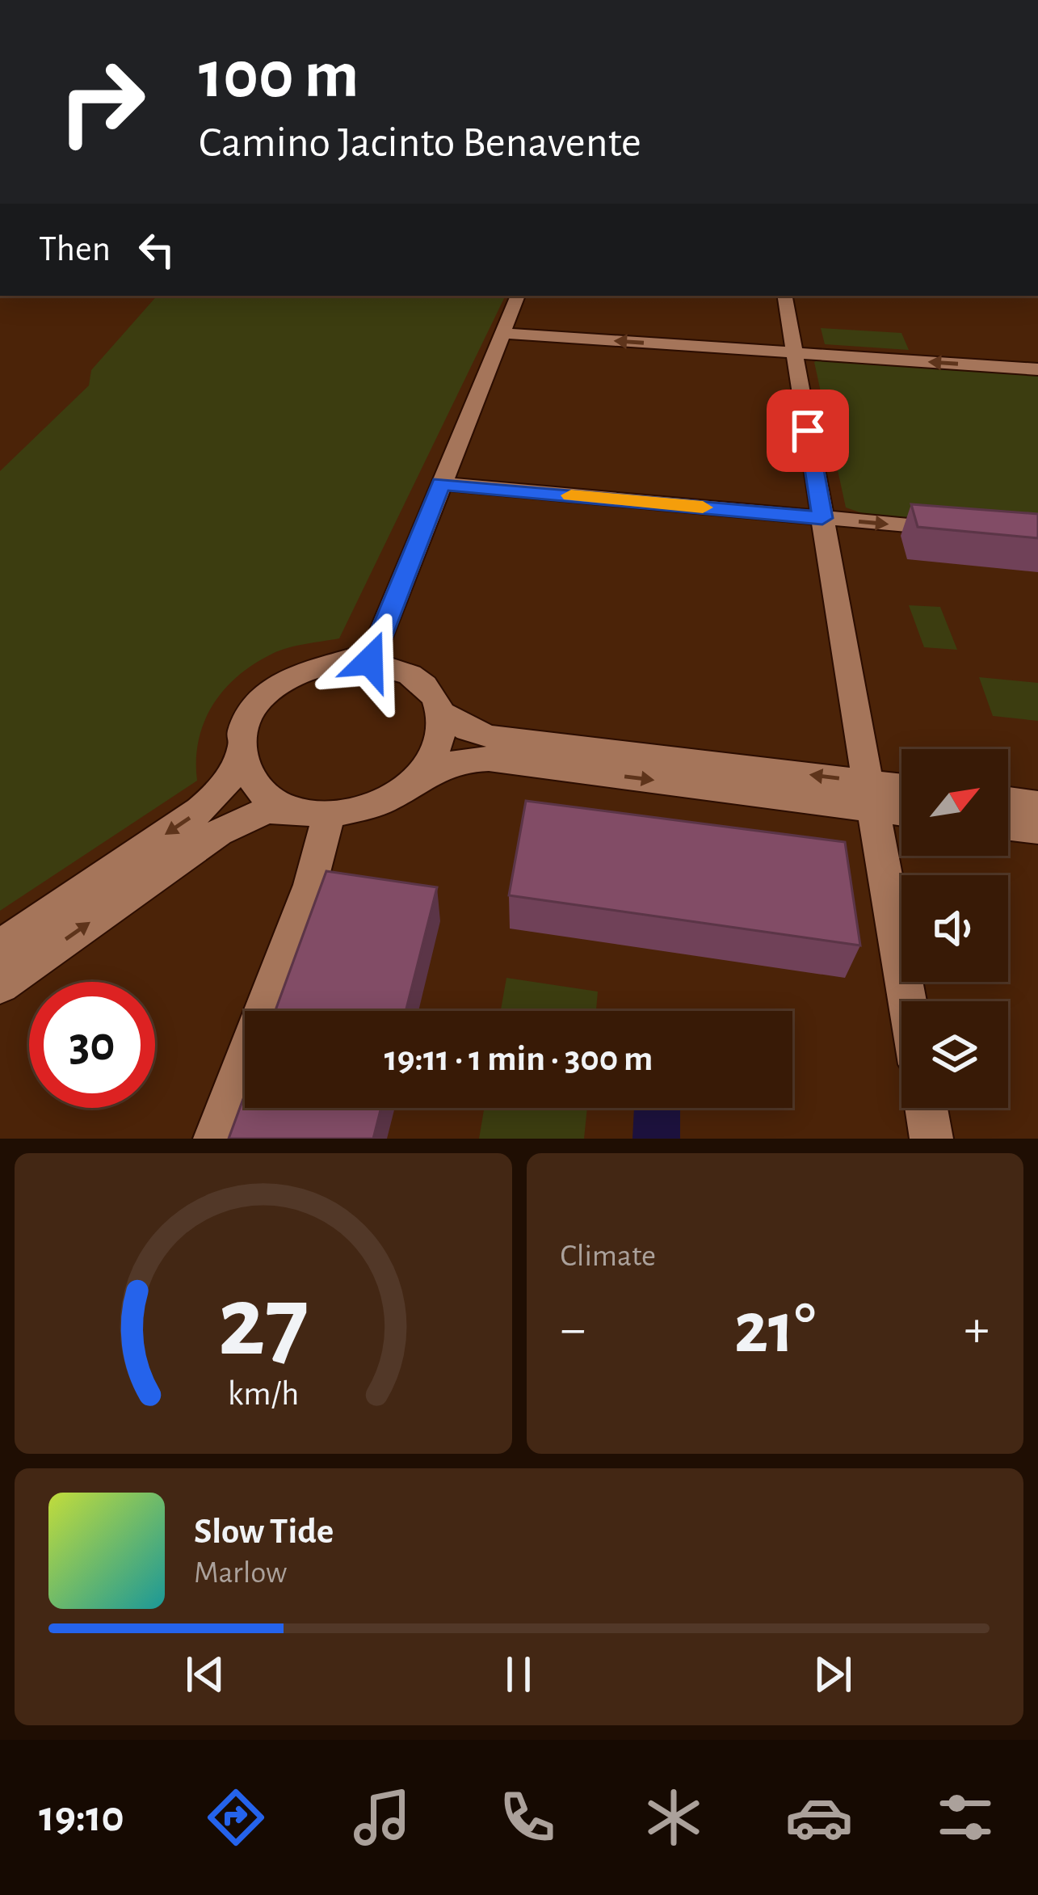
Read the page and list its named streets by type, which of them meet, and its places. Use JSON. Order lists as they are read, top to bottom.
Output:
{
  "north": "top right",
  "page": {
    "turn": ["100 m", "Camino Jacinto Benavente"],
    "then": "Then",
    "limit": "30",
    "trip": "19:11 · 1 min · 300 m",
    "tile": "Climate",
    "heat": ["−", "21°", "+"],
    "song": ["Slow Tide", "Marlow"],
    "tabs": "19:10",
    "gauge": ["27", "km/h"]
  }
}
